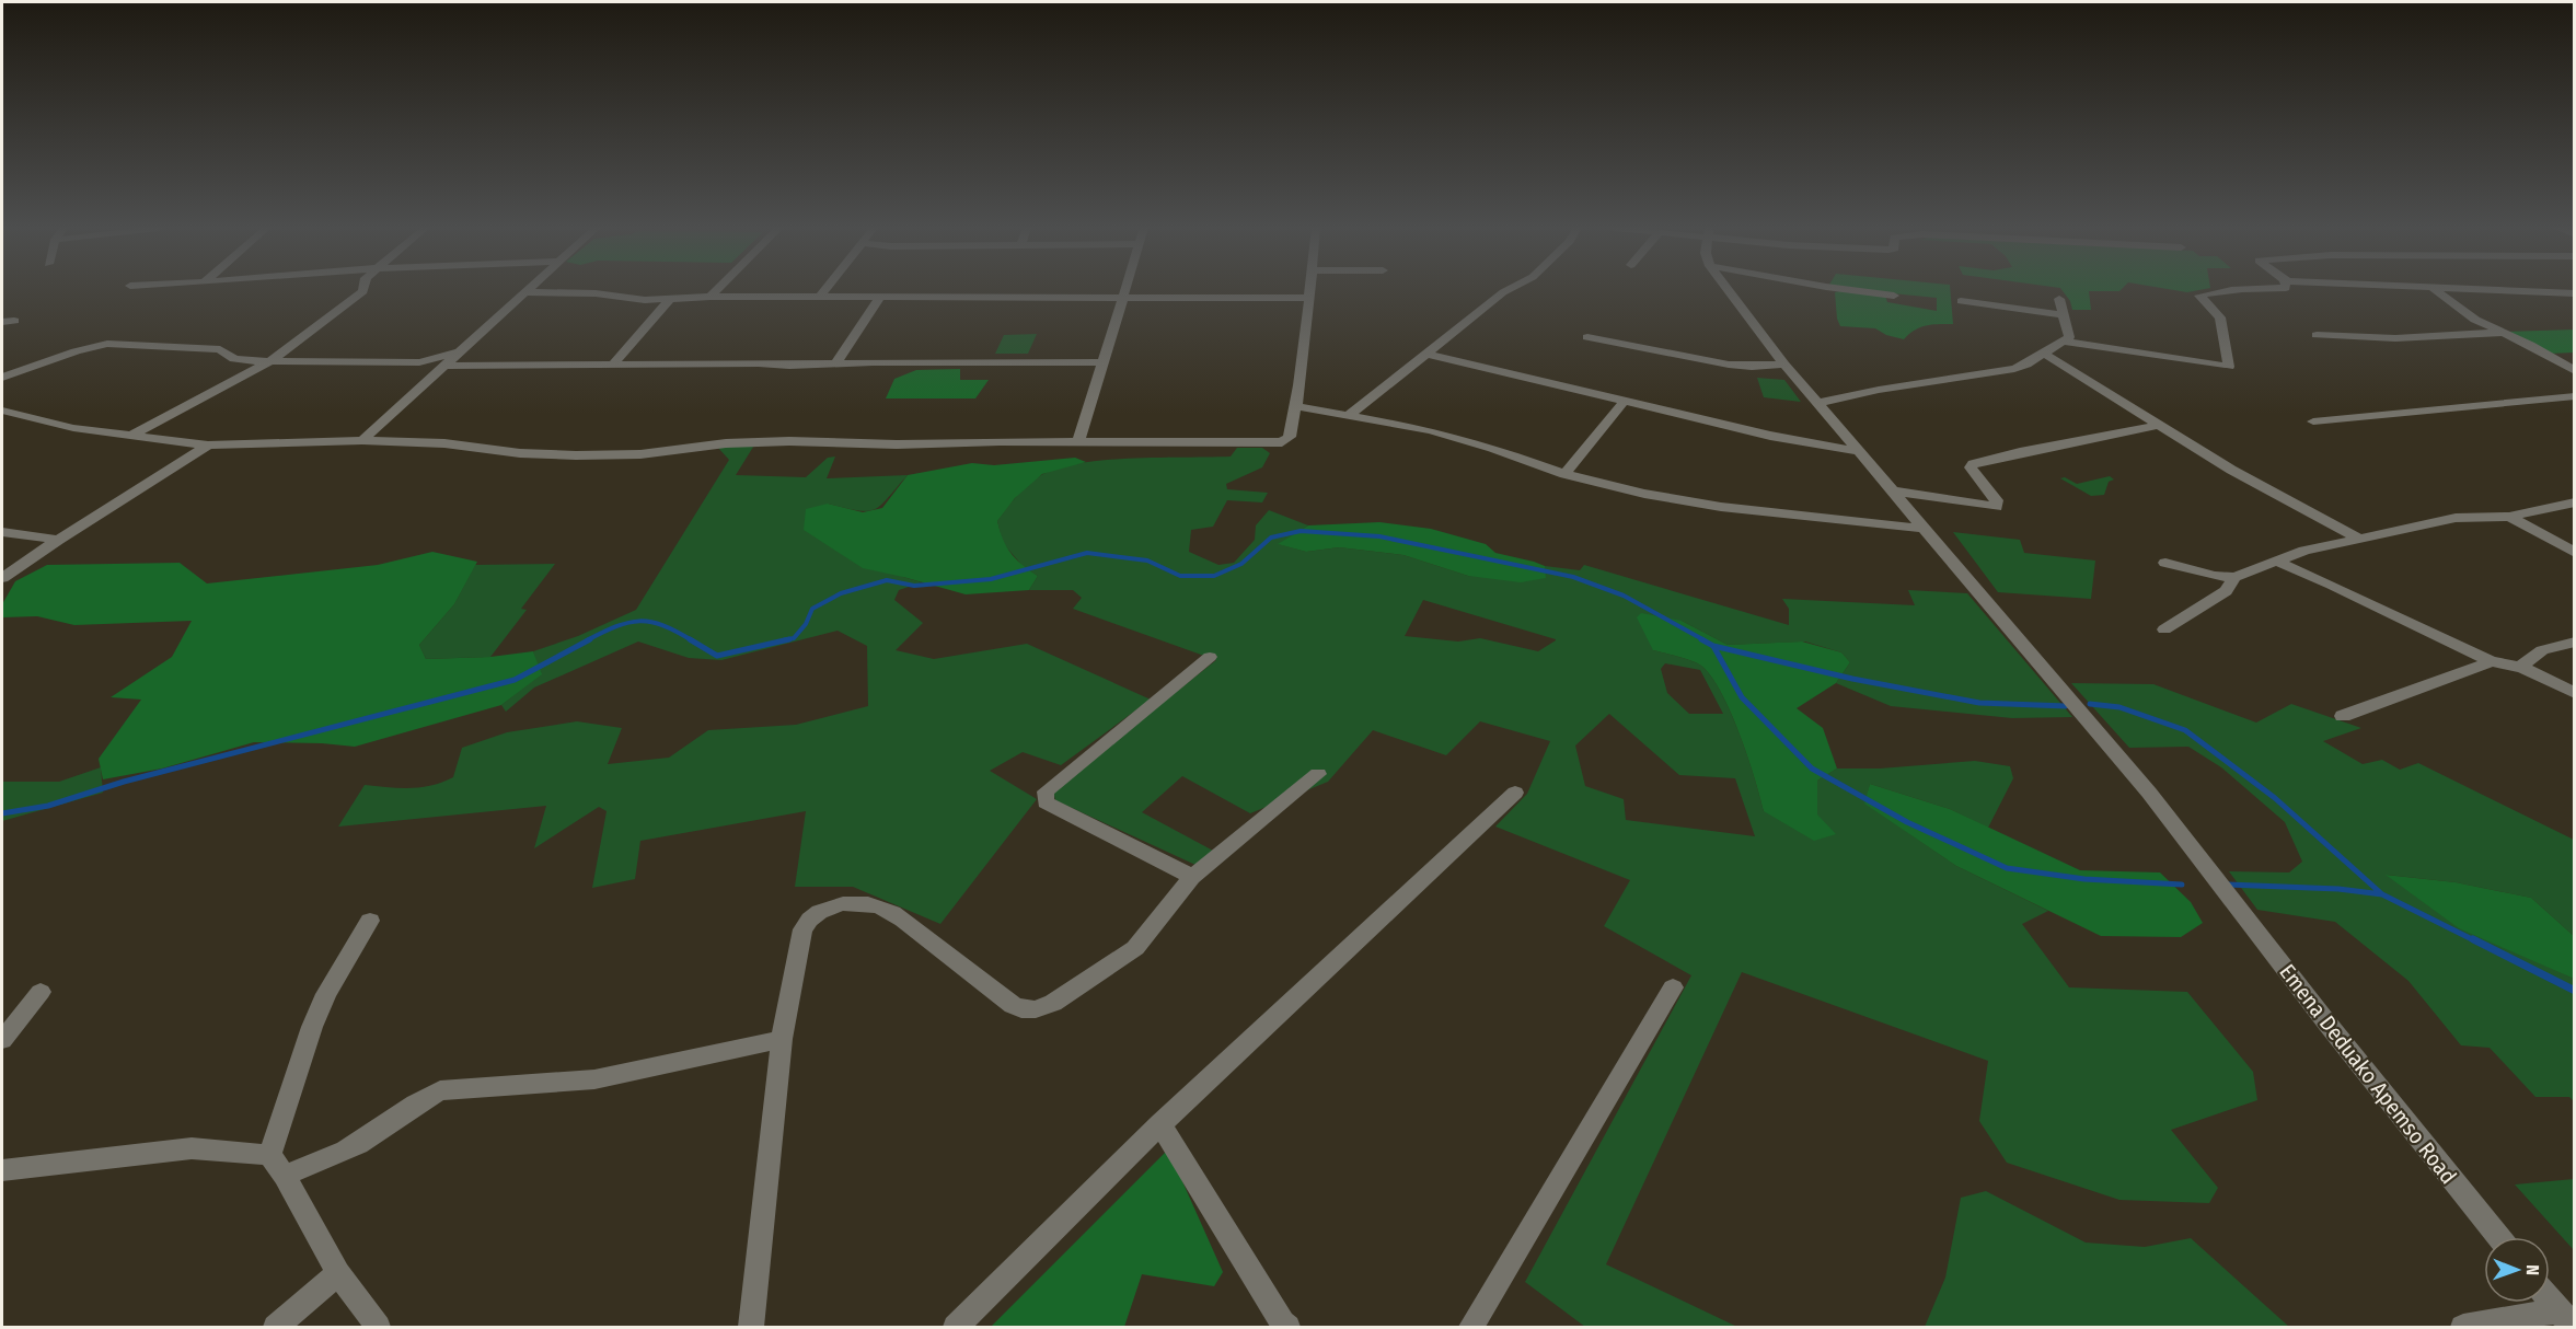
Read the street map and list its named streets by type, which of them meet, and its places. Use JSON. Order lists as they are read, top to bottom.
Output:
{
  "streets": {
    "street": ["Emena Deduako Apemso Road"]
  },
  "north": "right"
}
